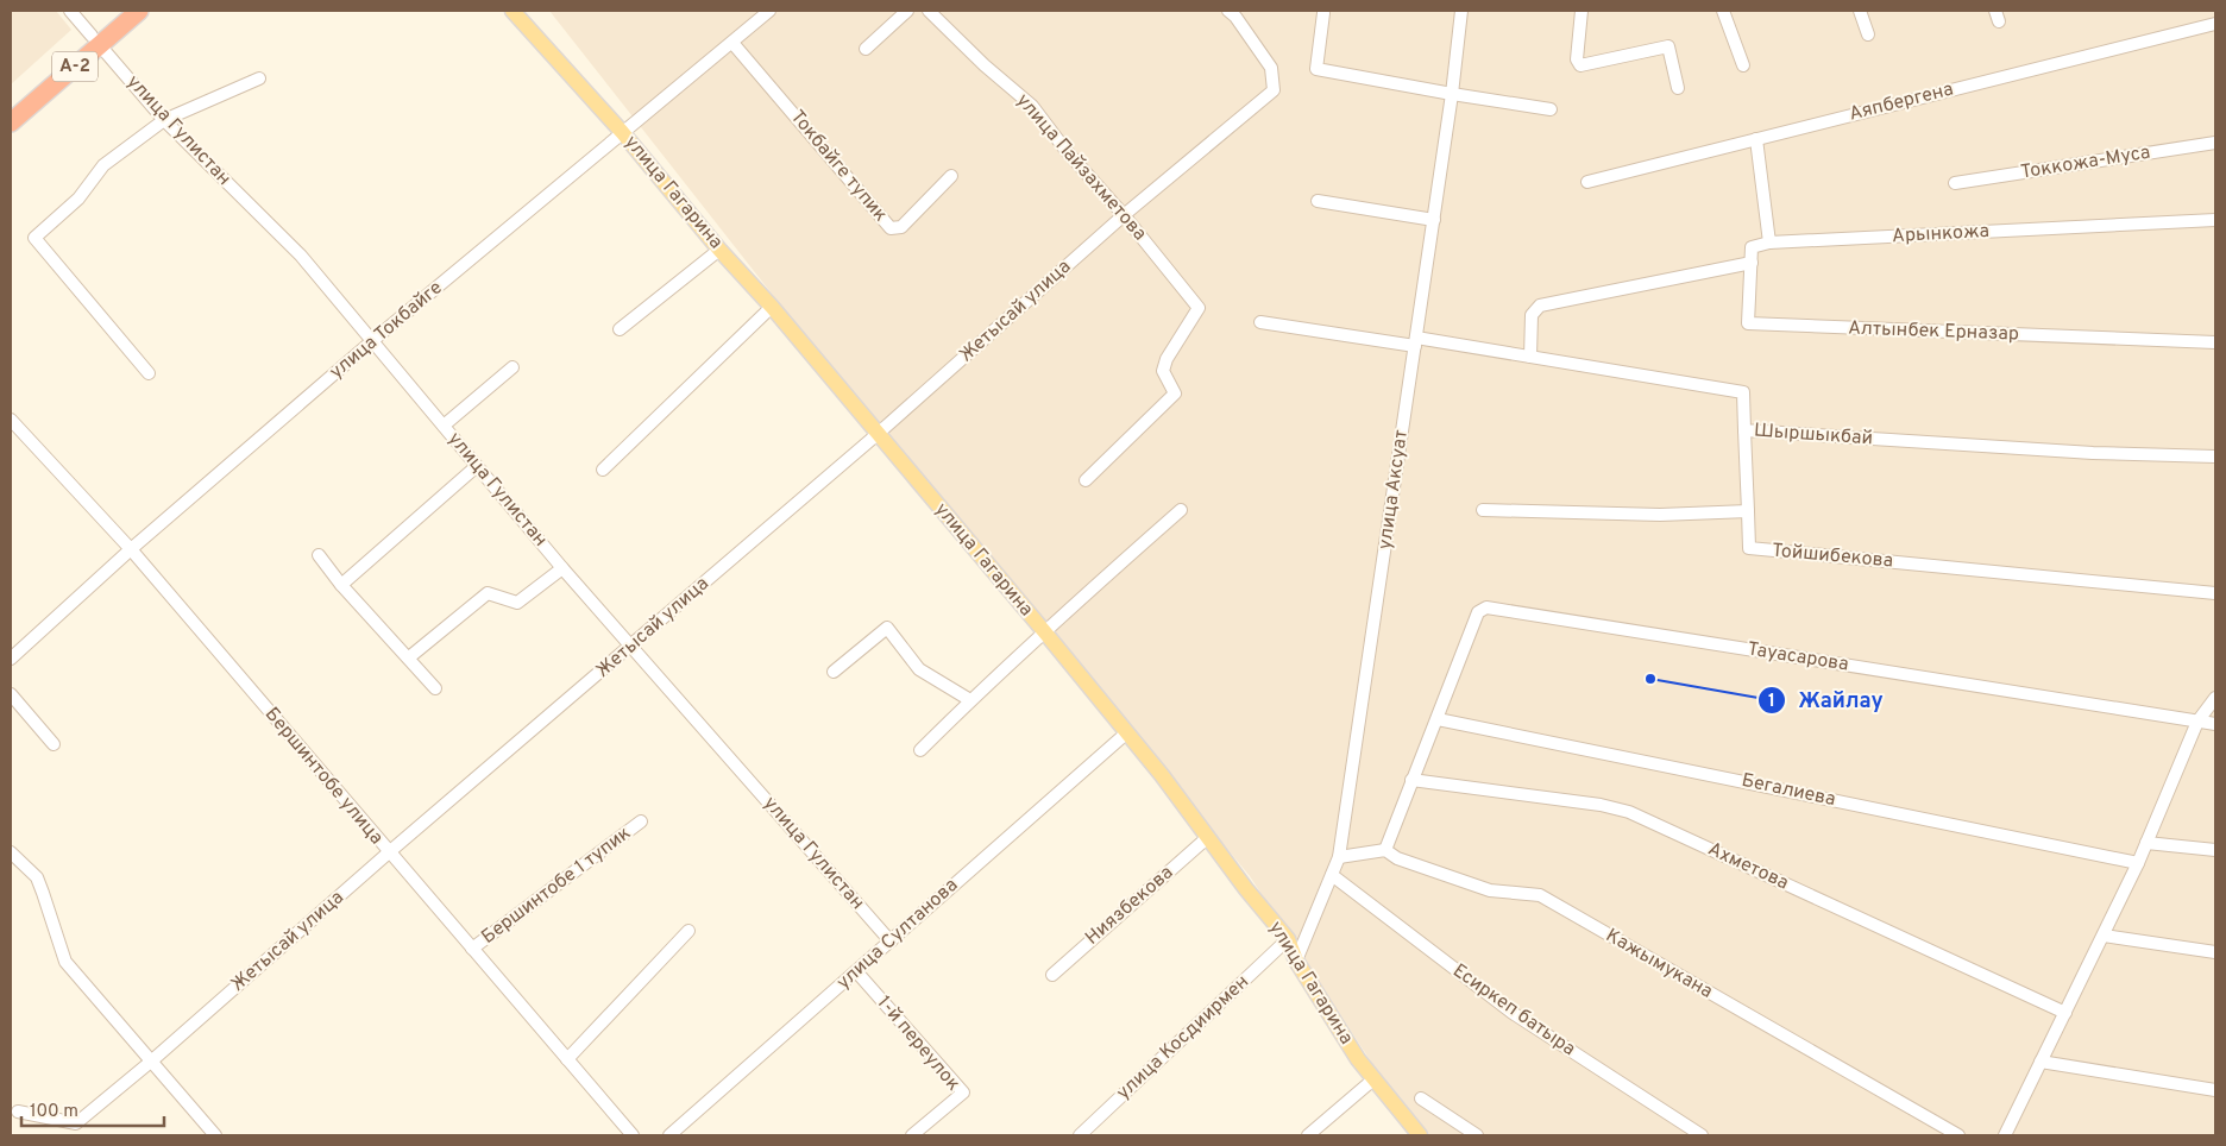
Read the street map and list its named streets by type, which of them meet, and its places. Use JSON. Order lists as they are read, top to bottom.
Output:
{
  "streets": {
    "highway": ["A-2"],
    "main road": ["улица Гагарина"],
    "street": [
      "Аяпбергена",
      "улица Гулистан",
      "Токкожа-Муса",
      "Токбайге тупик",
      "улица Пайзахметова",
      "Арынкожа",
      "Жетысай улица",
      "улица Токбайге",
      "Алтынбек Ерназар",
      "Шыршыкбай",
      "улица Аксуат",
      "Тойшибекова",
      "Тауасарова",
      "Бершинтобе улица",
      "Бегалиева",
      "Ахметова",
      "Бершинтобе 1 тупик",
      "Ниязбекова",
      "улица Султанова",
      "Кажымукана",
      "Есиркеп батыра",
      "улица Косдиирмен",
      "1-й переулок"
    ]
  },
  "crossings": [
    ["A-2", "улица Гулистан"],
    ["улица Гулистан", "Жетысай улица"],
    ["улица Гулистан", "улица Токбайге"],
    ["улица Гулистан", "улица Султанова"],
    ["Токбайге тупик", "улица Токбайге"],
    ["улица Пайзахметова", "Жетысай улица"],
    ["улица Гагарина", "Жетысай улица"],
    ["улица Гагарина", "улица Токбайге"],
    ["улица Гагарина", "улица Аксуат"],
    ["улица Гагарина", "Ниязбекова"],
    ["улица Гагарина", "улица Султанова"],
    ["улица Гагарина", "улица Косдиирмен"],
    ["Жетысай улица", "Бершинтобе улица"],
    ["улица Токбайге", "Бершинтобе улица"],
    ["Шыршыкбай", "улица Аксуат"],
    ["улица Аксуат", "Есиркеп батыра"],
    ["Тауасарова", "Бегалиева"],
    ["Бершинтобе улица", "Бершинтобе 1 тупик"],
    ["улица Султанова", "1-й переулок"]
  ],
  "places": ["Жайлау"],
  "scale_bar": "100 m"
}
